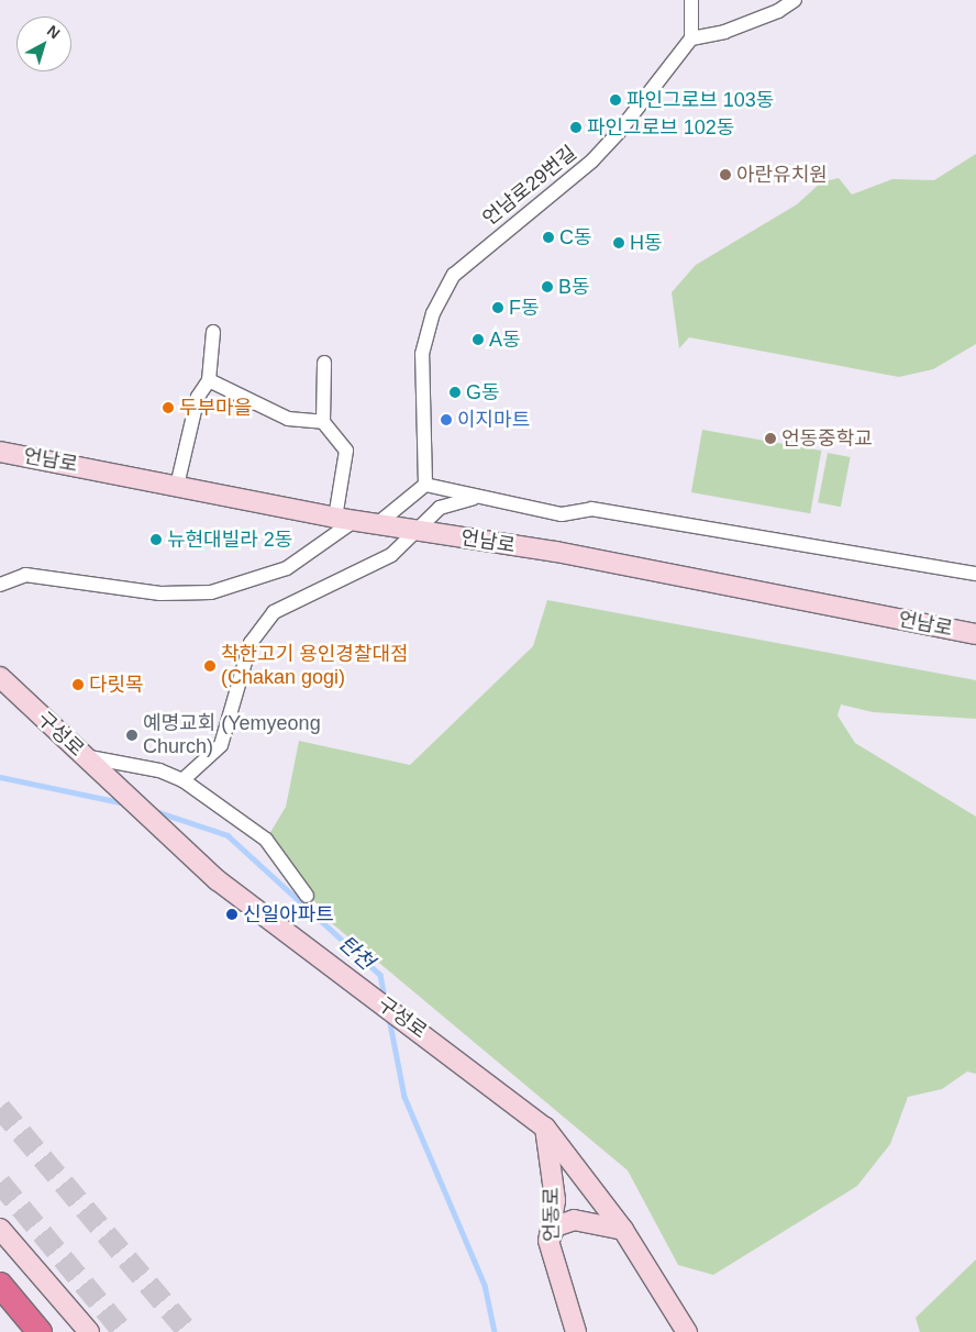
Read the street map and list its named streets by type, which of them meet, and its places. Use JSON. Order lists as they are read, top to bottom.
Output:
{
  "streets": {
    "main road": ["언남로", "구성로", "언동로"],
    "street": ["언남로29번길"]
  },
  "crossings": [
    ["구성로", "언동로"]
  ],
  "water": ["탄천"],
  "places": [
    "파인그로브 103동",
    "파인그로브 102동",
    "아란유치원",
    "C동",
    "H동",
    "B동",
    "F동",
    "A동",
    "G동",
    "두부마을",
    "이지마트",
    "언동중학교",
    "뉴현대빌라 2동",
    "착한고기 용인경찰대점 (Chakan gogi)",
    "다릿목",
    "예명교회 (Yemyeong Church)",
    "신일아파트"
  ],
  "north": "top right"
}
